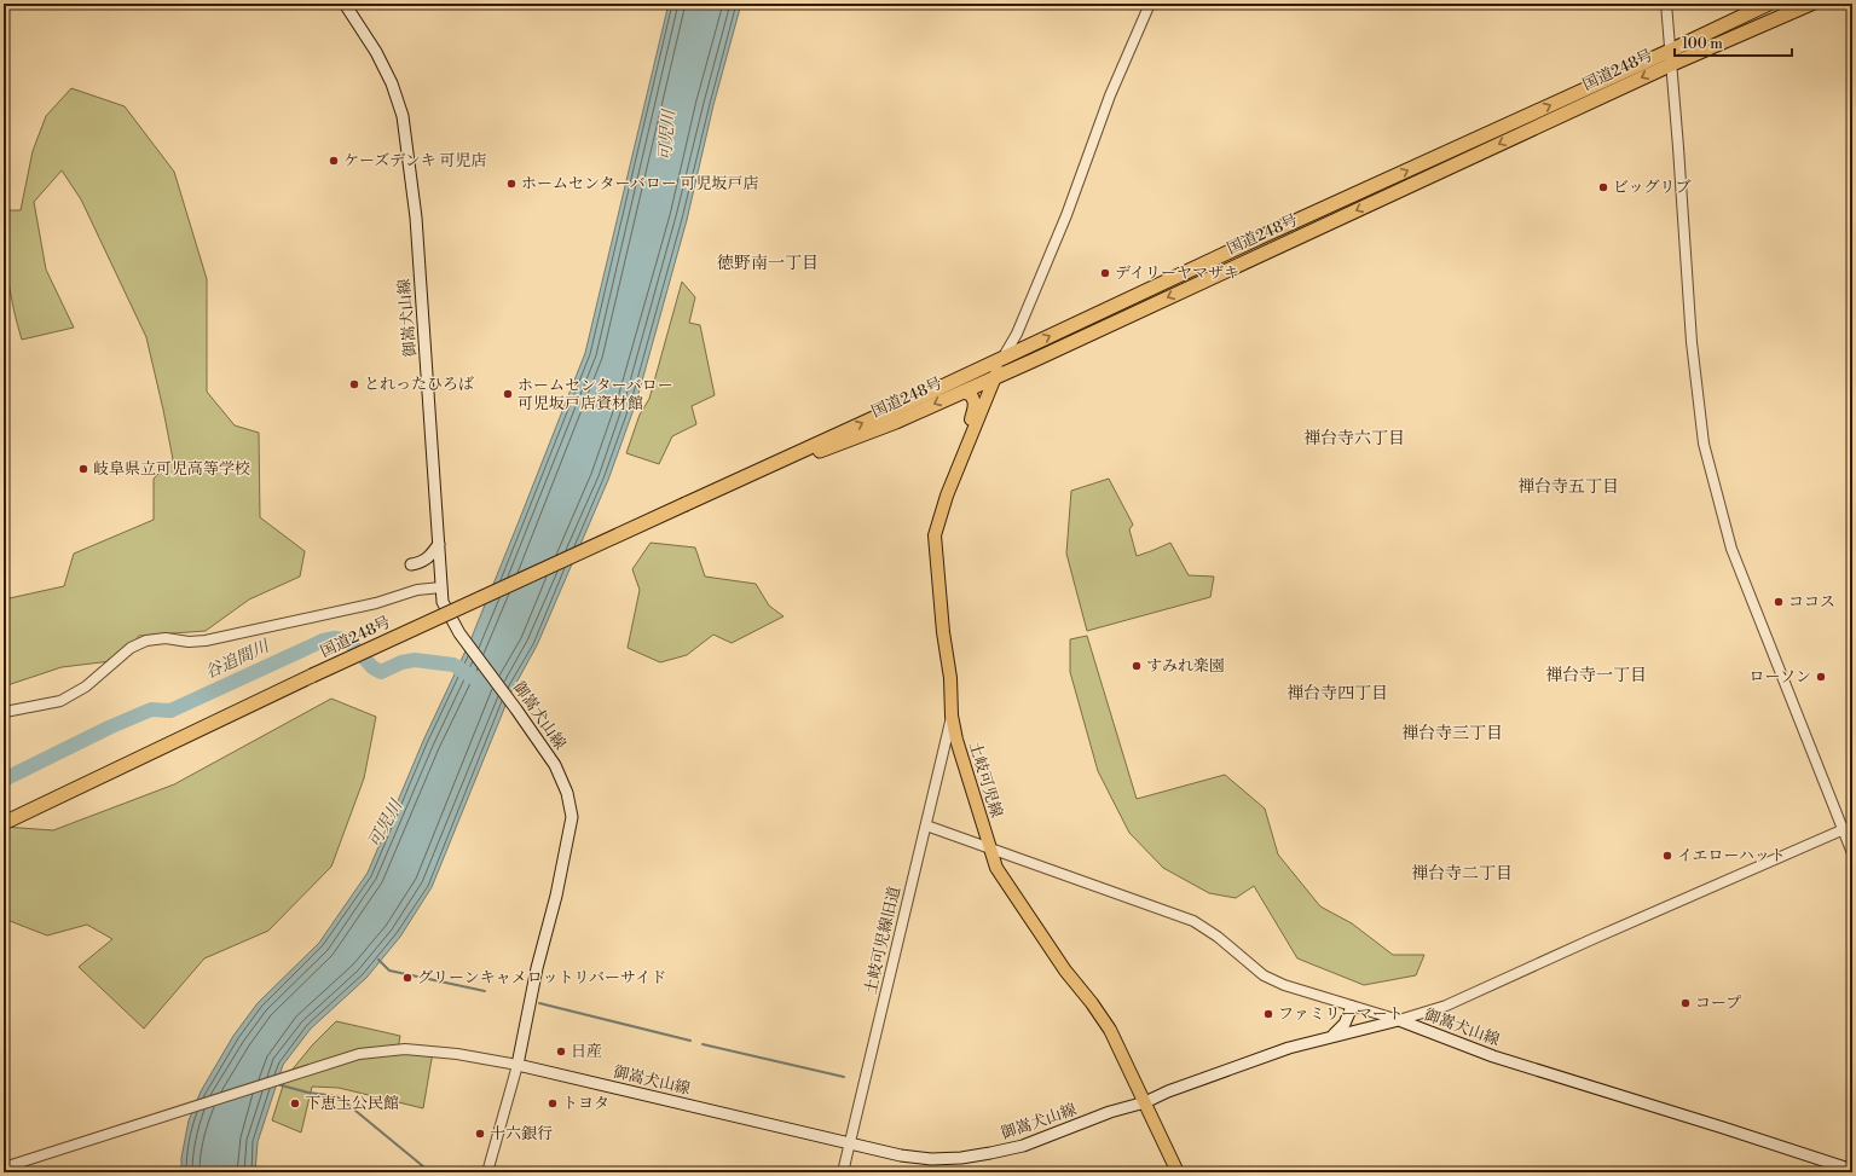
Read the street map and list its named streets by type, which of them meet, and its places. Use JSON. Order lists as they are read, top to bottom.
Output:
{
  "streets": {
    "highway": ["国道248号"],
    "main road": ["御嵩犬山線", "土岐可児線"],
    "street": ["土岐可児線旧道"]
  },
  "crossings": [
    ["国道248号", "土岐可児線"],
    ["御嵩犬山線", "土岐可児線"],
    ["御嵩犬山線", "土岐可児線旧道"],
    ["土岐可児線", "土岐可児線旧道"]
  ],
  "districts": [
    "徳野南一丁目",
    "禅台寺六丁目",
    "禅台寺五丁目",
    "禅台寺一丁目",
    "禅台寺四丁目",
    "禅台寺三丁目",
    "禅台寺二丁目"
  ],
  "water": ["可児川", "谷追間川"],
  "places": [
    "ケーズデンキ 可児店",
    "ホームセンターバロー 可児坂戸店",
    "ビッグリブ",
    "デイリーヤマザキ",
    "とれったひろば",
    "ホームセンターバロー 可児坂戸店資材館",
    "岐阜県立可児高等学校",
    "ココス",
    "すみれ楽園",
    "ローソン",
    "イエローハット",
    "グリーンキャメロットリバーサイド",
    "コープ",
    "ファミリーマート",
    "日産",
    "下恵土公民館",
    "トヨタ",
    "十六銀行"
  ],
  "scale_bar": "100 m"
}
